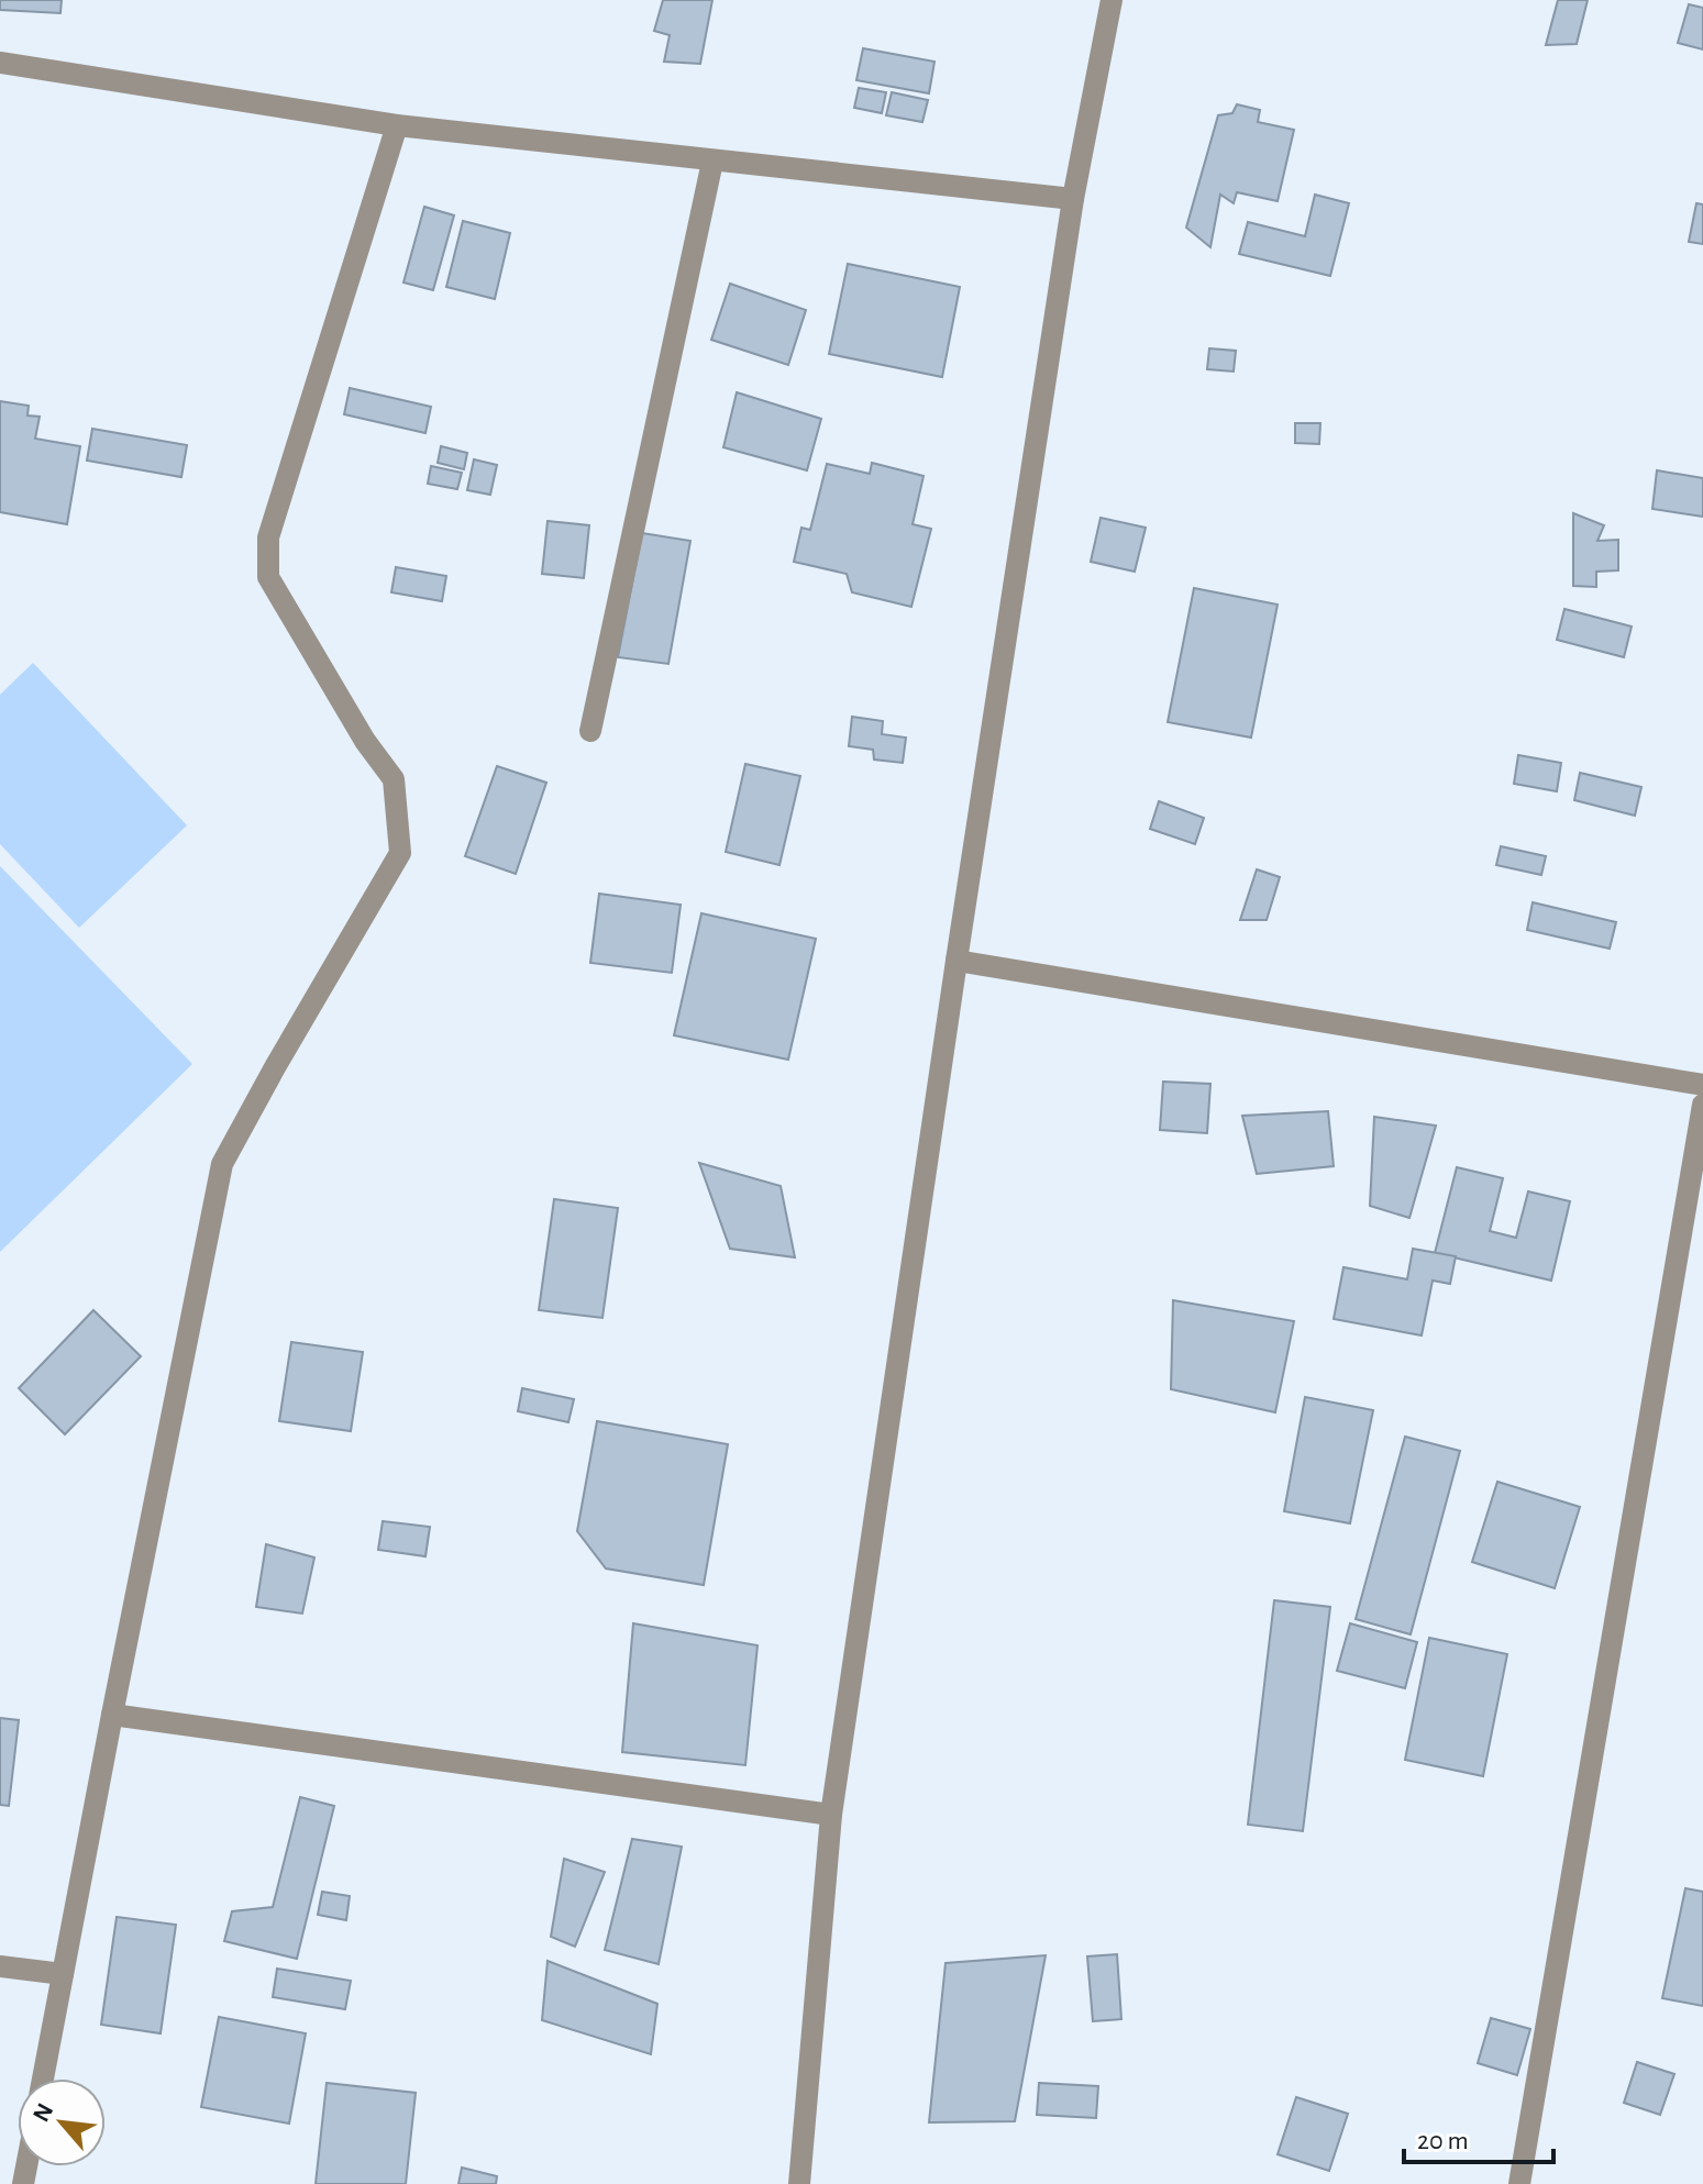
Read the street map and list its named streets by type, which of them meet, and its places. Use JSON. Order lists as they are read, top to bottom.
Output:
{
  "scale_bar": "20 m",
  "north": "top left"
}
